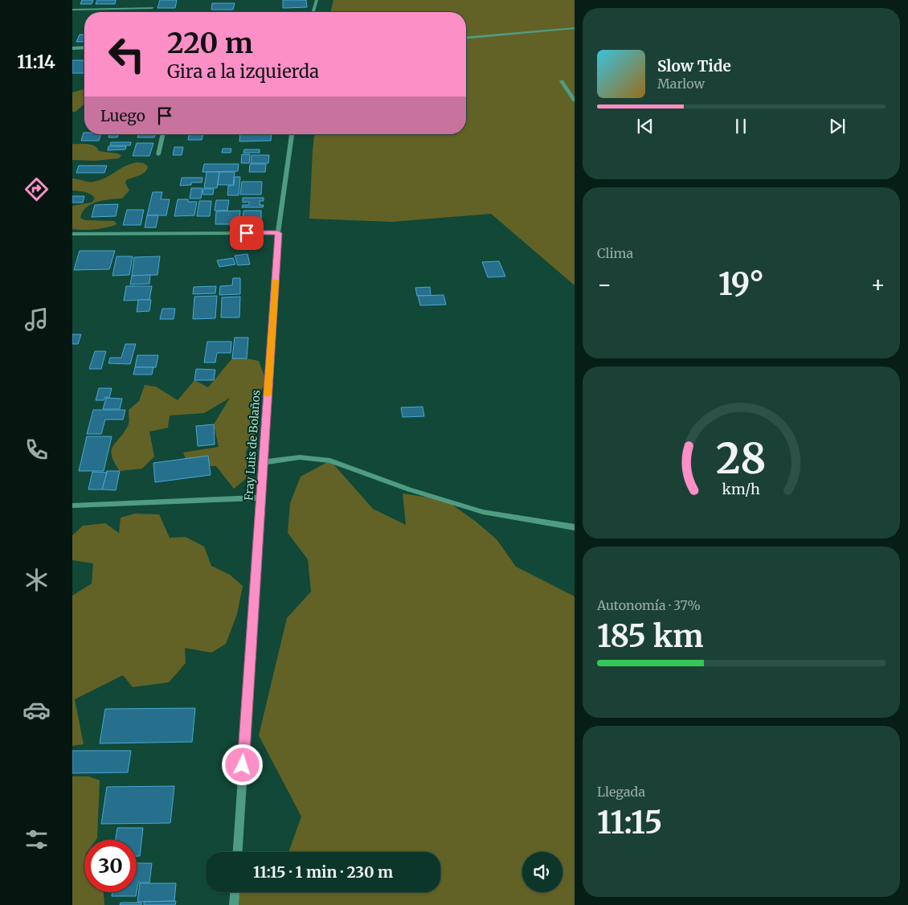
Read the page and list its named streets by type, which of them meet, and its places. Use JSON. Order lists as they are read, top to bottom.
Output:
{
  "streets": {
    "street": ["Fray Luis de Bolaños"]
  },
  "page": {
    "tabs": "11:14",
    "turn": ["220 m", "Gira a la izquierda"],
    "song": ["Slow Tide", "Marlow"],
    "then": "Luego",
    "tile": [
      "Clima",
      ["Autonomía · 37%", "185 km"],
      ["Llegada", "11:15"]
    ],
    "heat": ["−", "19°", "+"],
    "limit": "30",
    "trip": "11:15 · 1 min · 230 m",
    "gauge": ["28", "km/h"]
  }
}
